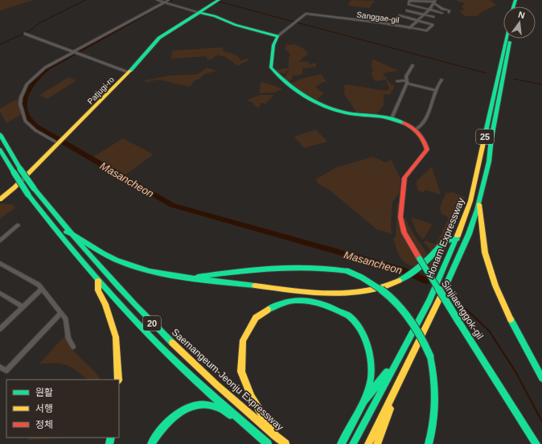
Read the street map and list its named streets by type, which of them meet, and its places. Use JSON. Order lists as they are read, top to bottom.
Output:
{
  "streets": {
    "main road": [
      "Patjugi-ro",
      "25",
      "Honam Expressway",
      "Sinjiaenggok-gil",
      "20",
      "Saemangeum-Jeonju Expressway"
    ],
    "street": ["Sanggae-gil"]
  },
  "crossings": [
    ["Sanggae-gil", "Sinjiaenggok-gil"]
  ],
  "water": ["Masancheon"],
  "legend": ["원활", "서행", "정체"],
  "north": "top"
}
